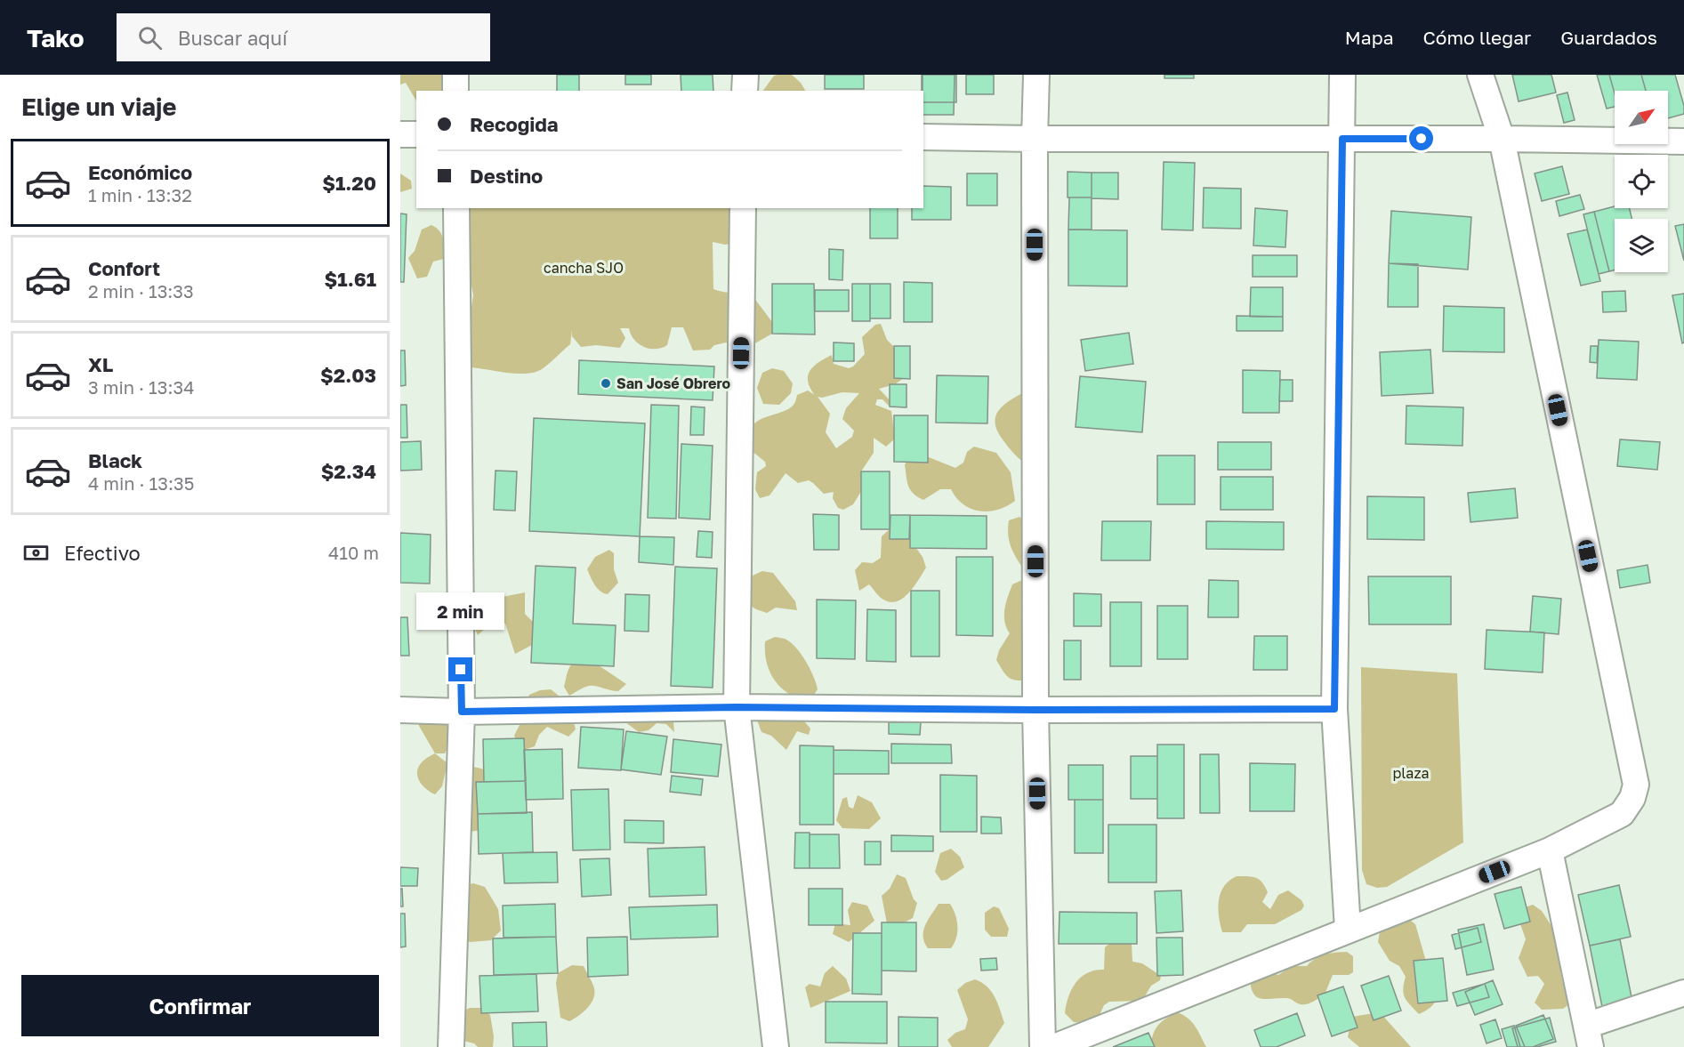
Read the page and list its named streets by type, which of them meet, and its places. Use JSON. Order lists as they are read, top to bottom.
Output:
{
  "parks": ["cancha SJO", "plaza"],
  "places": ["San José Obrero"],
  "north": "top right",
  "page": {
    "header": "Tako",
    "search": "Buscar aquí",
    "nav": ["Mapa", "Cómo llegar", "Guardados"],
    "heading": "Elige un viaje",
    "banner": ["Recogida", "Destino"],
    "list": [
      {
        "name": "Económico",
        "note": "1 min · 13:32",
        "value": "$1.20"
      },
      {
        "name": "Confort",
        "note": "2 min · 13:33",
        "value": "$1.61"
      },
      {
        "name": "XL",
        "note": "3 min · 13:34",
        "value": "$2.03"
      },
      {
        "name": "Black",
        "note": "4 min · 13:35",
        "value": "$2.34"
      }
    ],
    "pay": ["Efectivo", "410 m"],
    "bubble": "2 min",
    "buttons": "Confirmar"
  }
}
